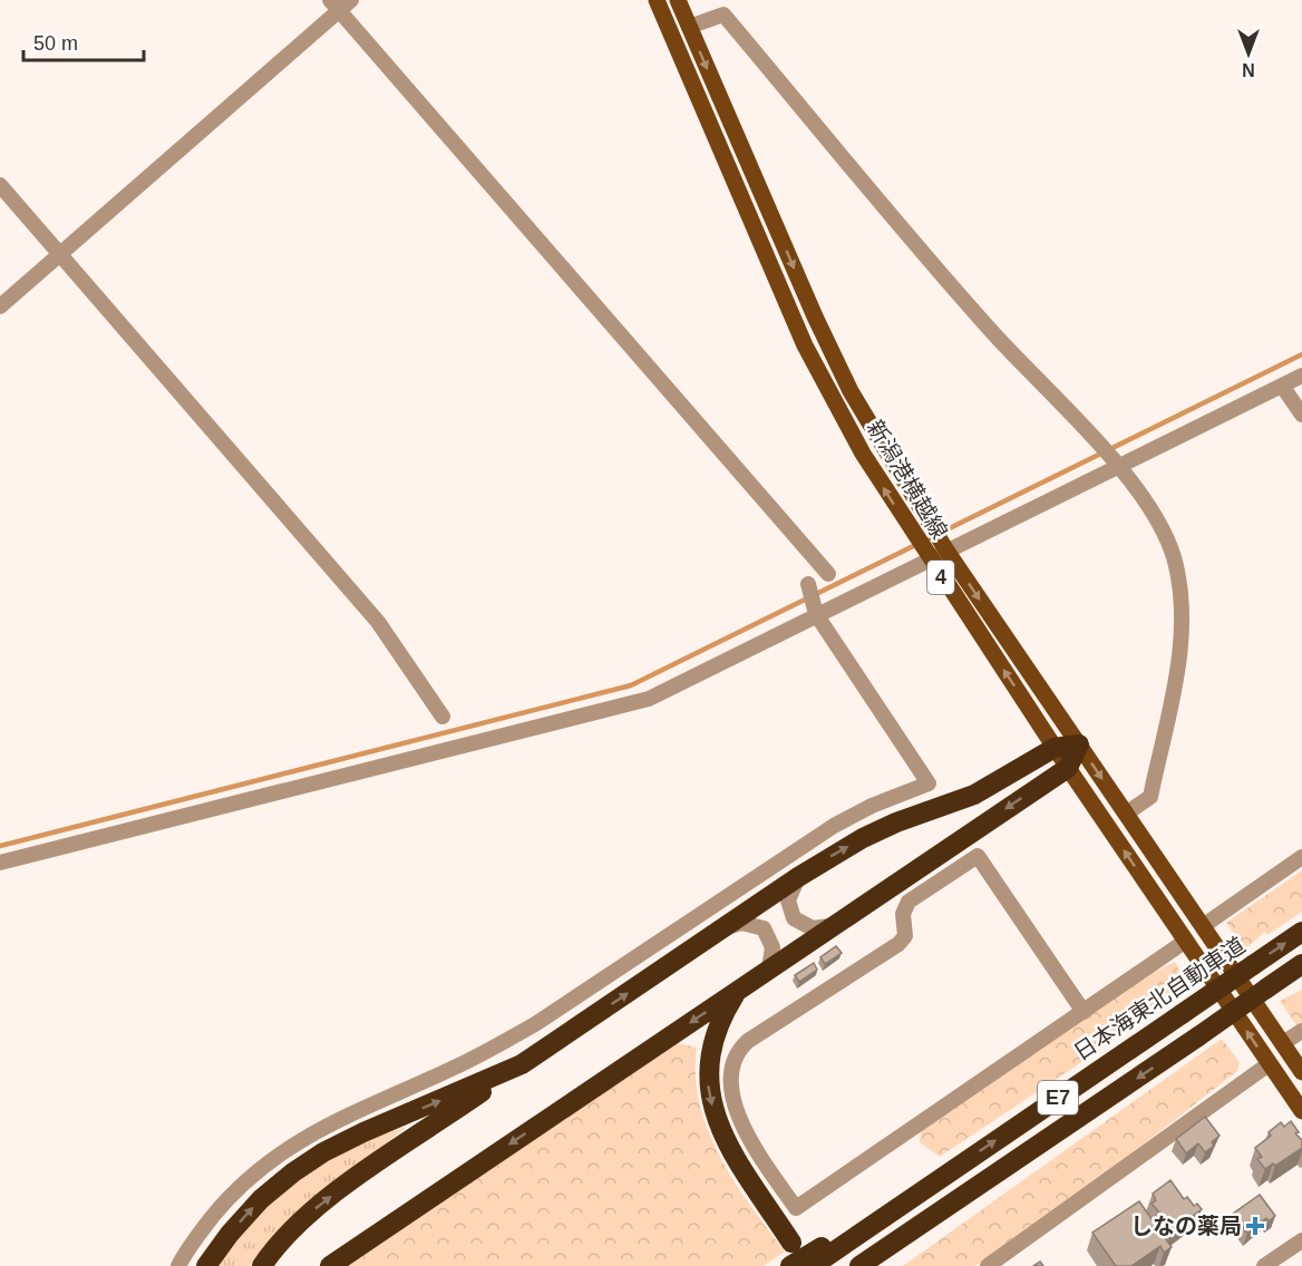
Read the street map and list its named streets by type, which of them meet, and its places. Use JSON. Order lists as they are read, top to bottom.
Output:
{
  "streets": {
    "highway": ["日本海東北自動車道", "E7"],
    "main road": ["新潟港横越線", "4"]
  },
  "places": {
    "health": ["しなの薬局"]
  },
  "scale_bar": "50 m",
  "north": "bottom"
}
